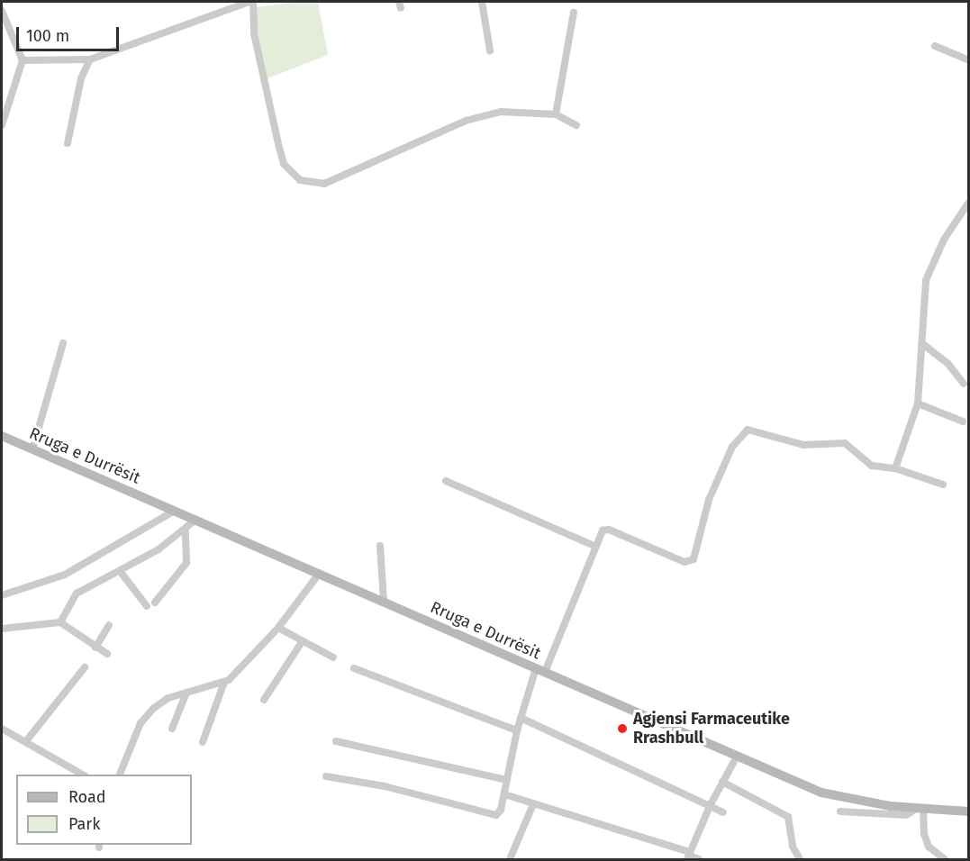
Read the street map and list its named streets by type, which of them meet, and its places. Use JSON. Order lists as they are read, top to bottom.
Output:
{
  "streets": {
    "main road": ["Rruga e Durrësit"]
  },
  "places": ["Agjensi Farmaceutike Rrashbull"],
  "legend": ["Road", "Park"],
  "scale_bar": "100 m"
}
